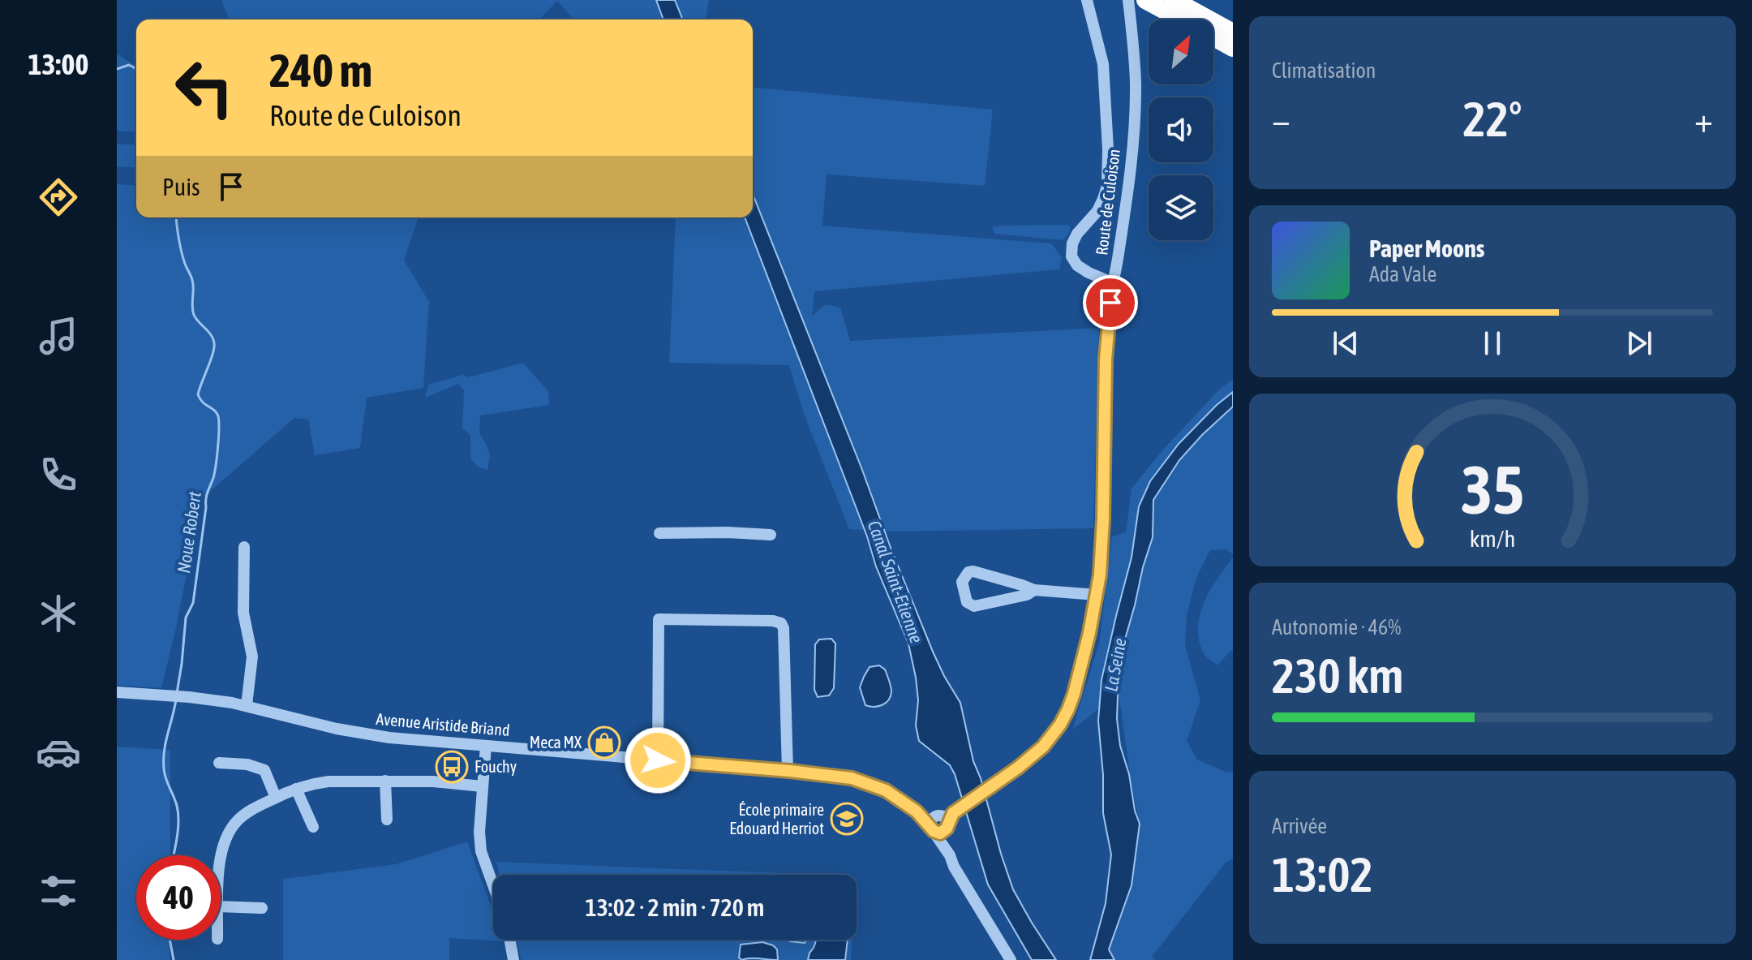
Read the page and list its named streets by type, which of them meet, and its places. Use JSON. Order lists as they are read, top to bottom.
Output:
{
  "streets": {
    "street": ["Route de Culoison", "Avenue Aristide Briand"]
  },
  "crossings": [
    ["Route de Culoison", "Avenue Aristide Briand"]
  ],
  "water": ["Noue Robert", "Canal Saint-Etienne", "La Seine"],
  "places": {
    "shop": ["Meca MX"],
    "bus stop": ["Fouchy"],
    "school or university": ["École primaire Edouard Herriot"]
  },
  "north": "top right",
  "page": {
    "tabs": "13:00",
    "tile": [
      "Climatisation",
      ["Autonomie · 46%", "230 km"],
      ["Arrivée", "13:02"]
    ],
    "turn": ["240 m", "Route de Culoison"],
    "heat": ["−", "22°", "+"],
    "then": "Puis",
    "song": ["Paper Moons", "Ada Vale"],
    "limit": "40",
    "trip": "13:02 · 2 min · 720 m",
    "gauge": ["35", "km/h"]
  }
}
